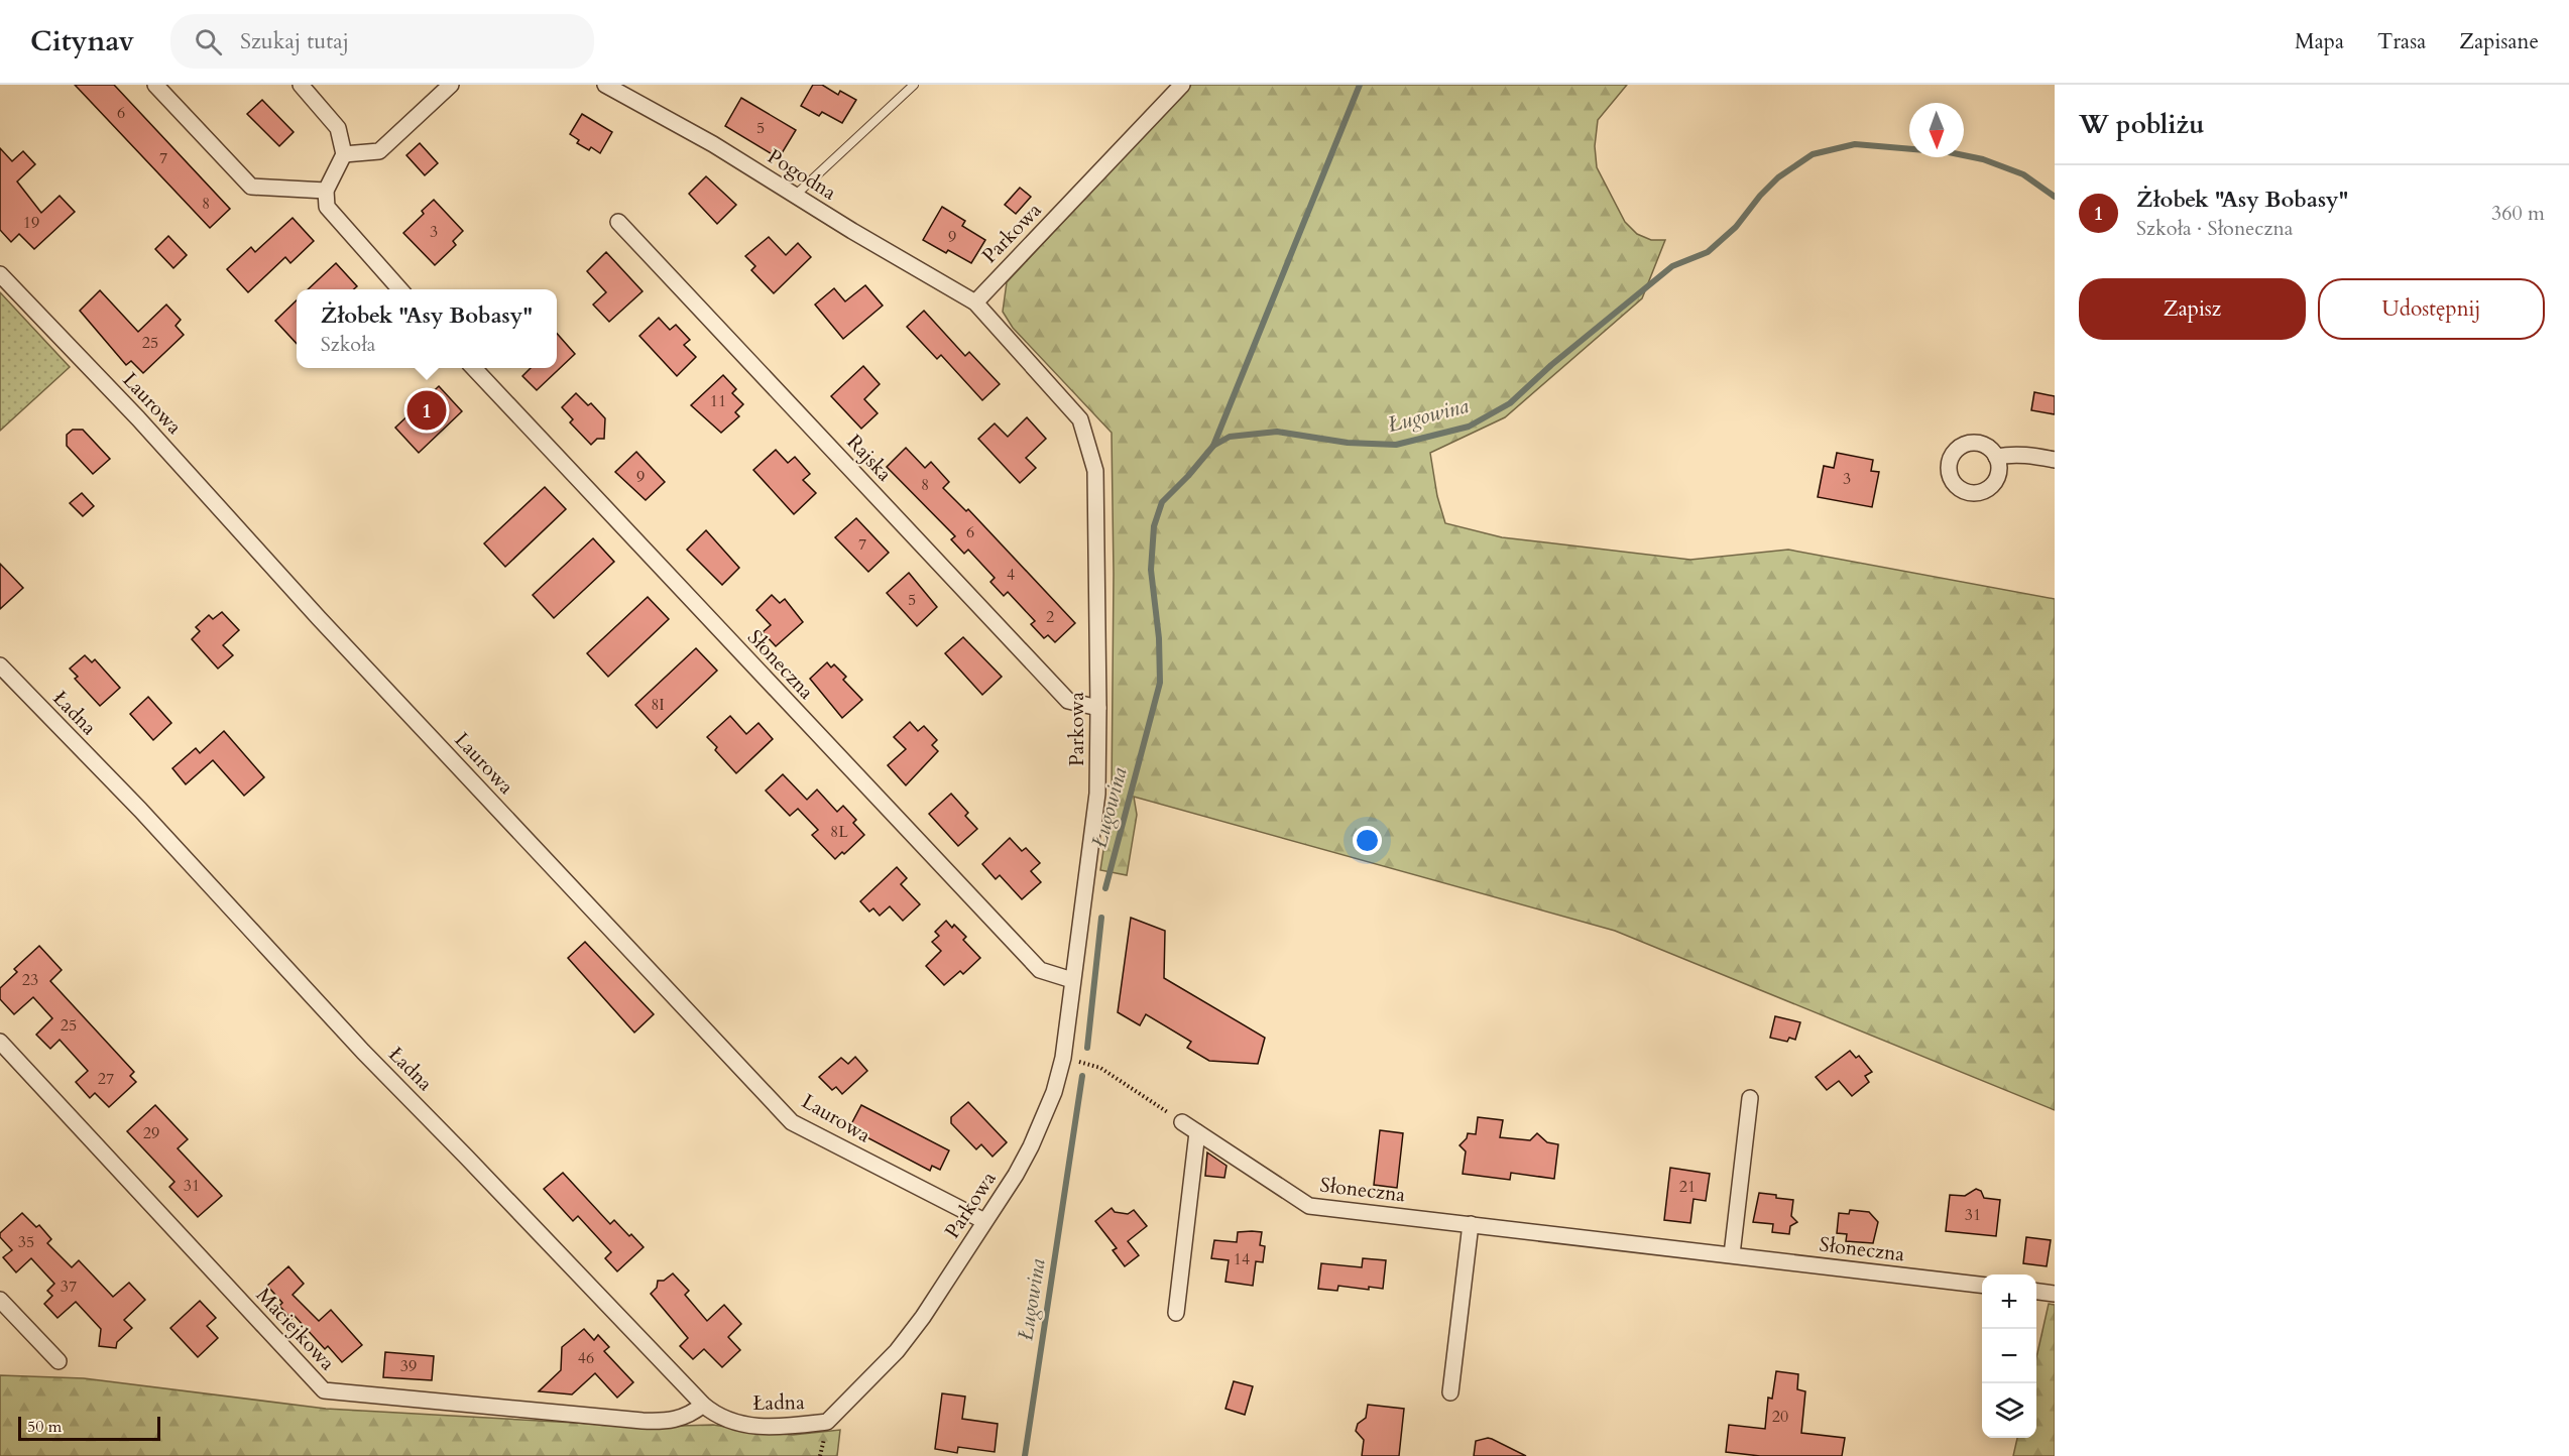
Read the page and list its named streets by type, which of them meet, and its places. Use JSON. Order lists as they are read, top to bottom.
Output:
{
  "streets": {
    "street": [
      "Pogodna",
      "Parkowa",
      "Laurowa",
      "Rajska",
      "Słoneczna",
      "Ładna",
      "Maciejkowa"
    ]
  },
  "crossings": [
    ["Pogodna", "Parkowa"],
    ["Parkowa", "Laurowa"],
    ["Parkowa", "Rajska"],
    ["Parkowa", "Słoneczna"],
    ["Parkowa", "Ładna"],
    ["Ładna", "Maciejkowa"]
  ],
  "water": ["Ługowina"],
  "house_numbers": [
    "6",
    "5",
    "7",
    "8",
    "19",
    "3",
    "9",
    "25",
    "11",
    "9",
    "3",
    "8",
    "6",
    "7",
    "4",
    "5",
    "2",
    "8I",
    "8L",
    "23",
    "25",
    "27",
    "29",
    "31",
    "21",
    "31",
    "35",
    "14",
    "37",
    "46",
    "39",
    "20"
  ],
  "scale_bar": "50 m",
  "north": "bottom",
  "page": {
    "header": "Citynav",
    "search": "Szukaj tutaj",
    "nav": ["Mapa", "Trasa", "Zapisane"],
    "heading": "W pobliżu",
    "list": [
      {
        "mark": "1",
        "name": "Żłobek \"Asy Bobasy\"",
        "note": "Szkoła · Słoneczna",
        "value": "360 m"
      }
    ],
    "buttons": ["Zapisz", "Udostępnij"],
    "popup": ["Żłobek \"Asy Bobasy\"", "Szkoła"],
    "pins": "1",
    "map_buttons": ["+", "−"],
    "scale": "50 m"
  }
}
